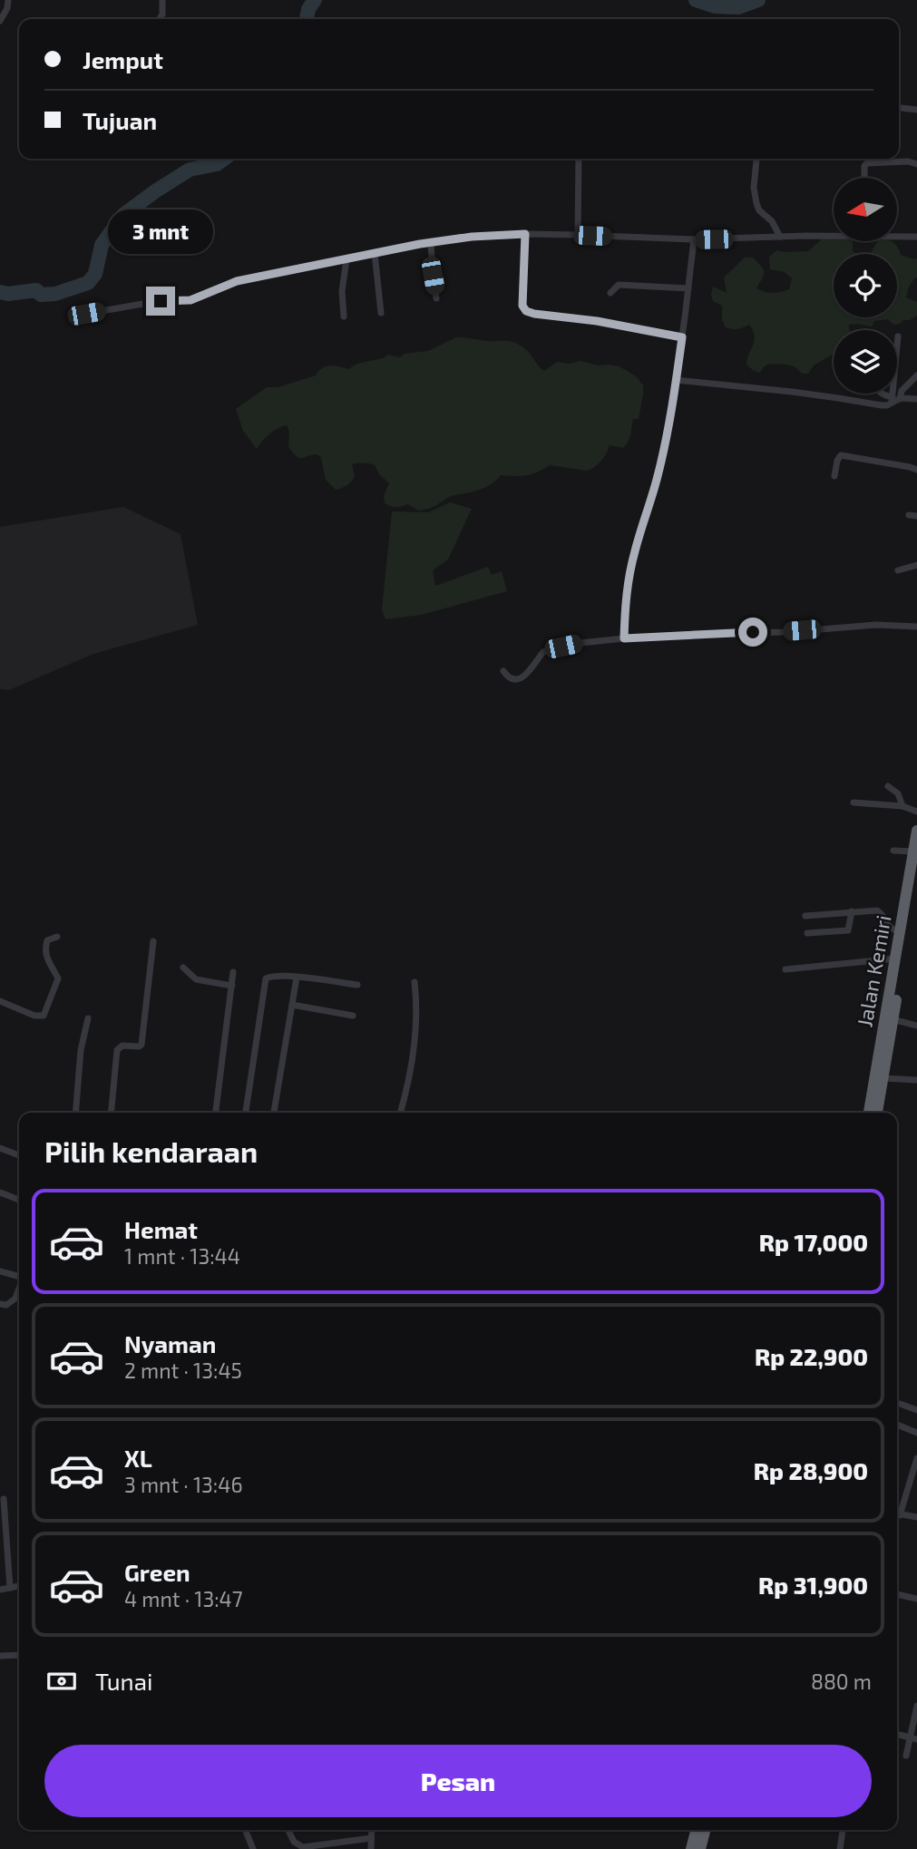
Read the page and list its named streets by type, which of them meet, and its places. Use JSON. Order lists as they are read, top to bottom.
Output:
{
  "streets": {
    "highway": ["Jalan Kemiri"]
  },
  "north": "left",
  "page": {
    "banner": ["Jemput", "Tujuan"],
    "bubble": "3 mnt",
    "heading": "Pilih kendaraan",
    "list": [
      {
        "name": "Hemat",
        "note": "1 mnt · 13:44",
        "value": "Rp 17,000"
      },
      {
        "name": "Nyaman",
        "note": "2 mnt · 13:45",
        "value": "Rp 22,900"
      },
      {
        "name": "XL",
        "note": "3 mnt · 13:46",
        "value": "Rp 28,900"
      },
      {
        "name": "Green",
        "note": "4 mnt · 13:47",
        "value": "Rp 31,900"
      }
    ],
    "pay": ["Tunai", "880 m"],
    "buttons": "Pesan"
  }
}
